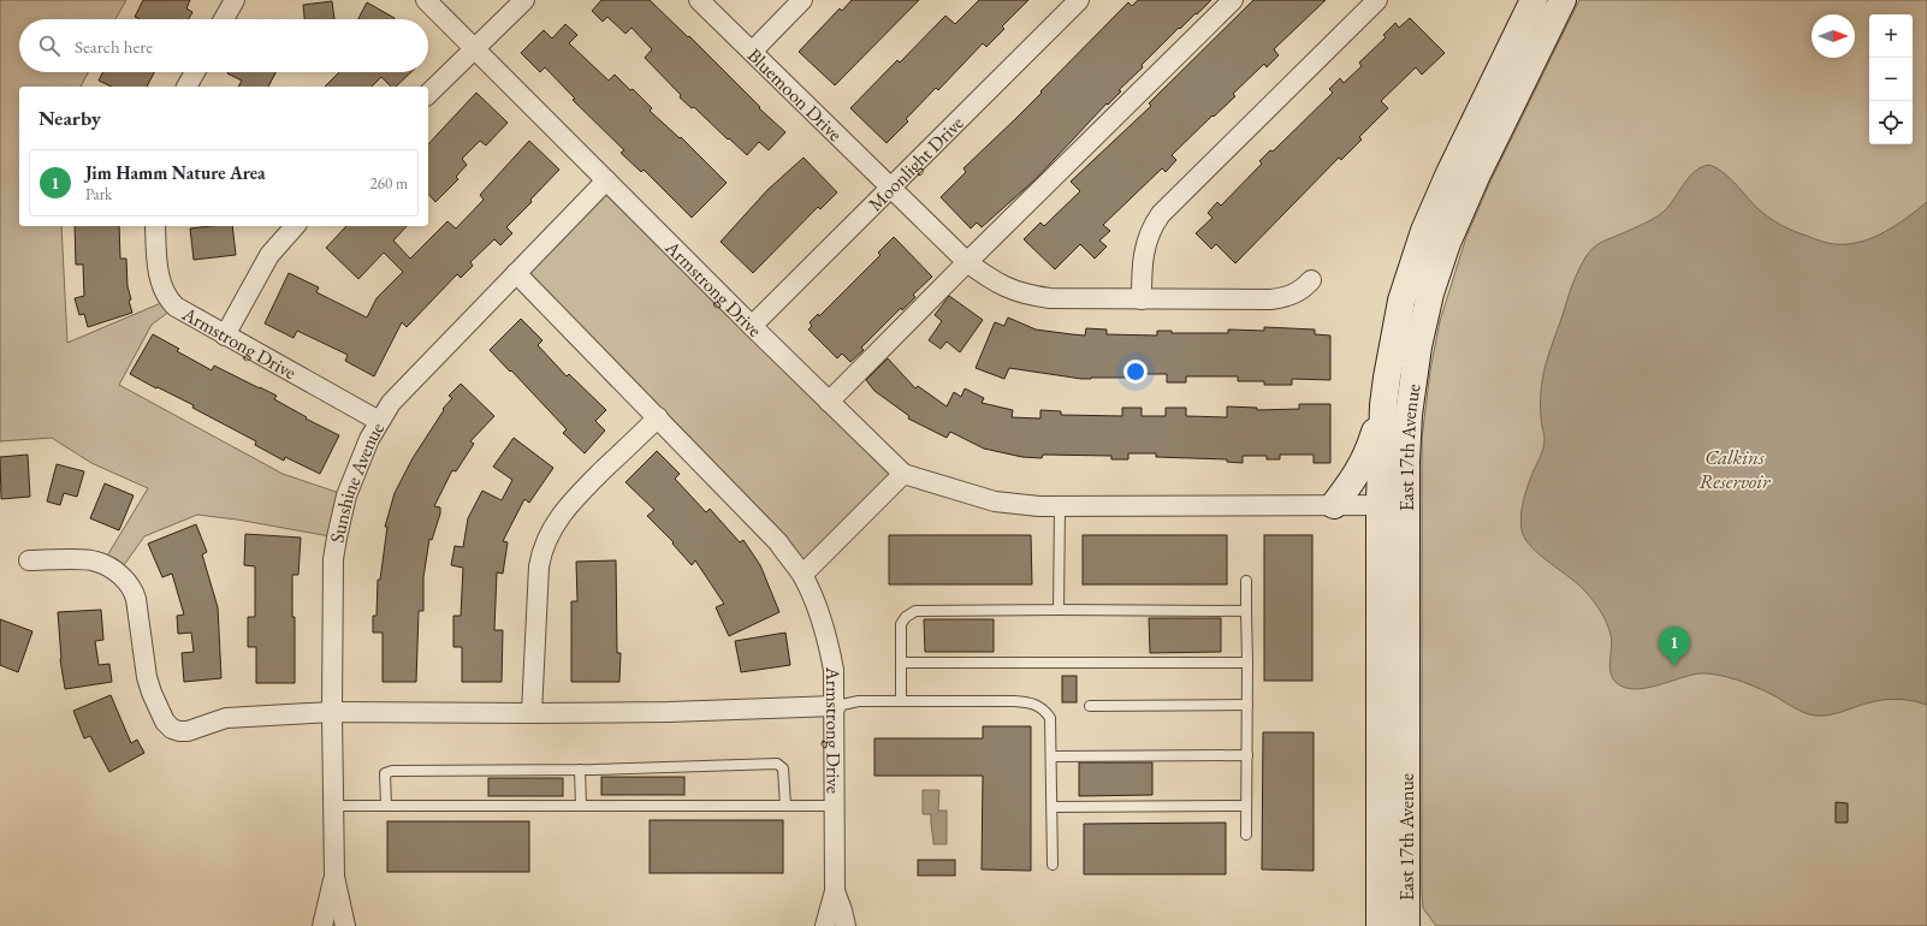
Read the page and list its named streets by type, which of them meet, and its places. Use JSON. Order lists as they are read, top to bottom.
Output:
{
  "streets": {
    "main road": ["East 17th Avenue"],
    "street": [
      "Bluemoon Drive",
      "Moonlight Drive",
      "Armstrong Drive",
      "Sunshine Avenue"
    ]
  },
  "crossings": [
    ["Bluemoon Drive", "Moonlight Drive"],
    ["Moonlight Drive", "Armstrong Drive"],
    ["Armstrong Drive", "Sunshine Avenue"]
  ],
  "water": ["Calkins Reservoir"],
  "north": "right",
  "page": {
    "map_buttons": ["+", "−"],
    "search": "Search here",
    "heading": "Nearby",
    "list": [
      {
        "mark": "1",
        "name": "Jim Hamm Nature Area",
        "note": "Park",
        "value": "260 m"
      }
    ],
    "pins": "1"
  }
}
